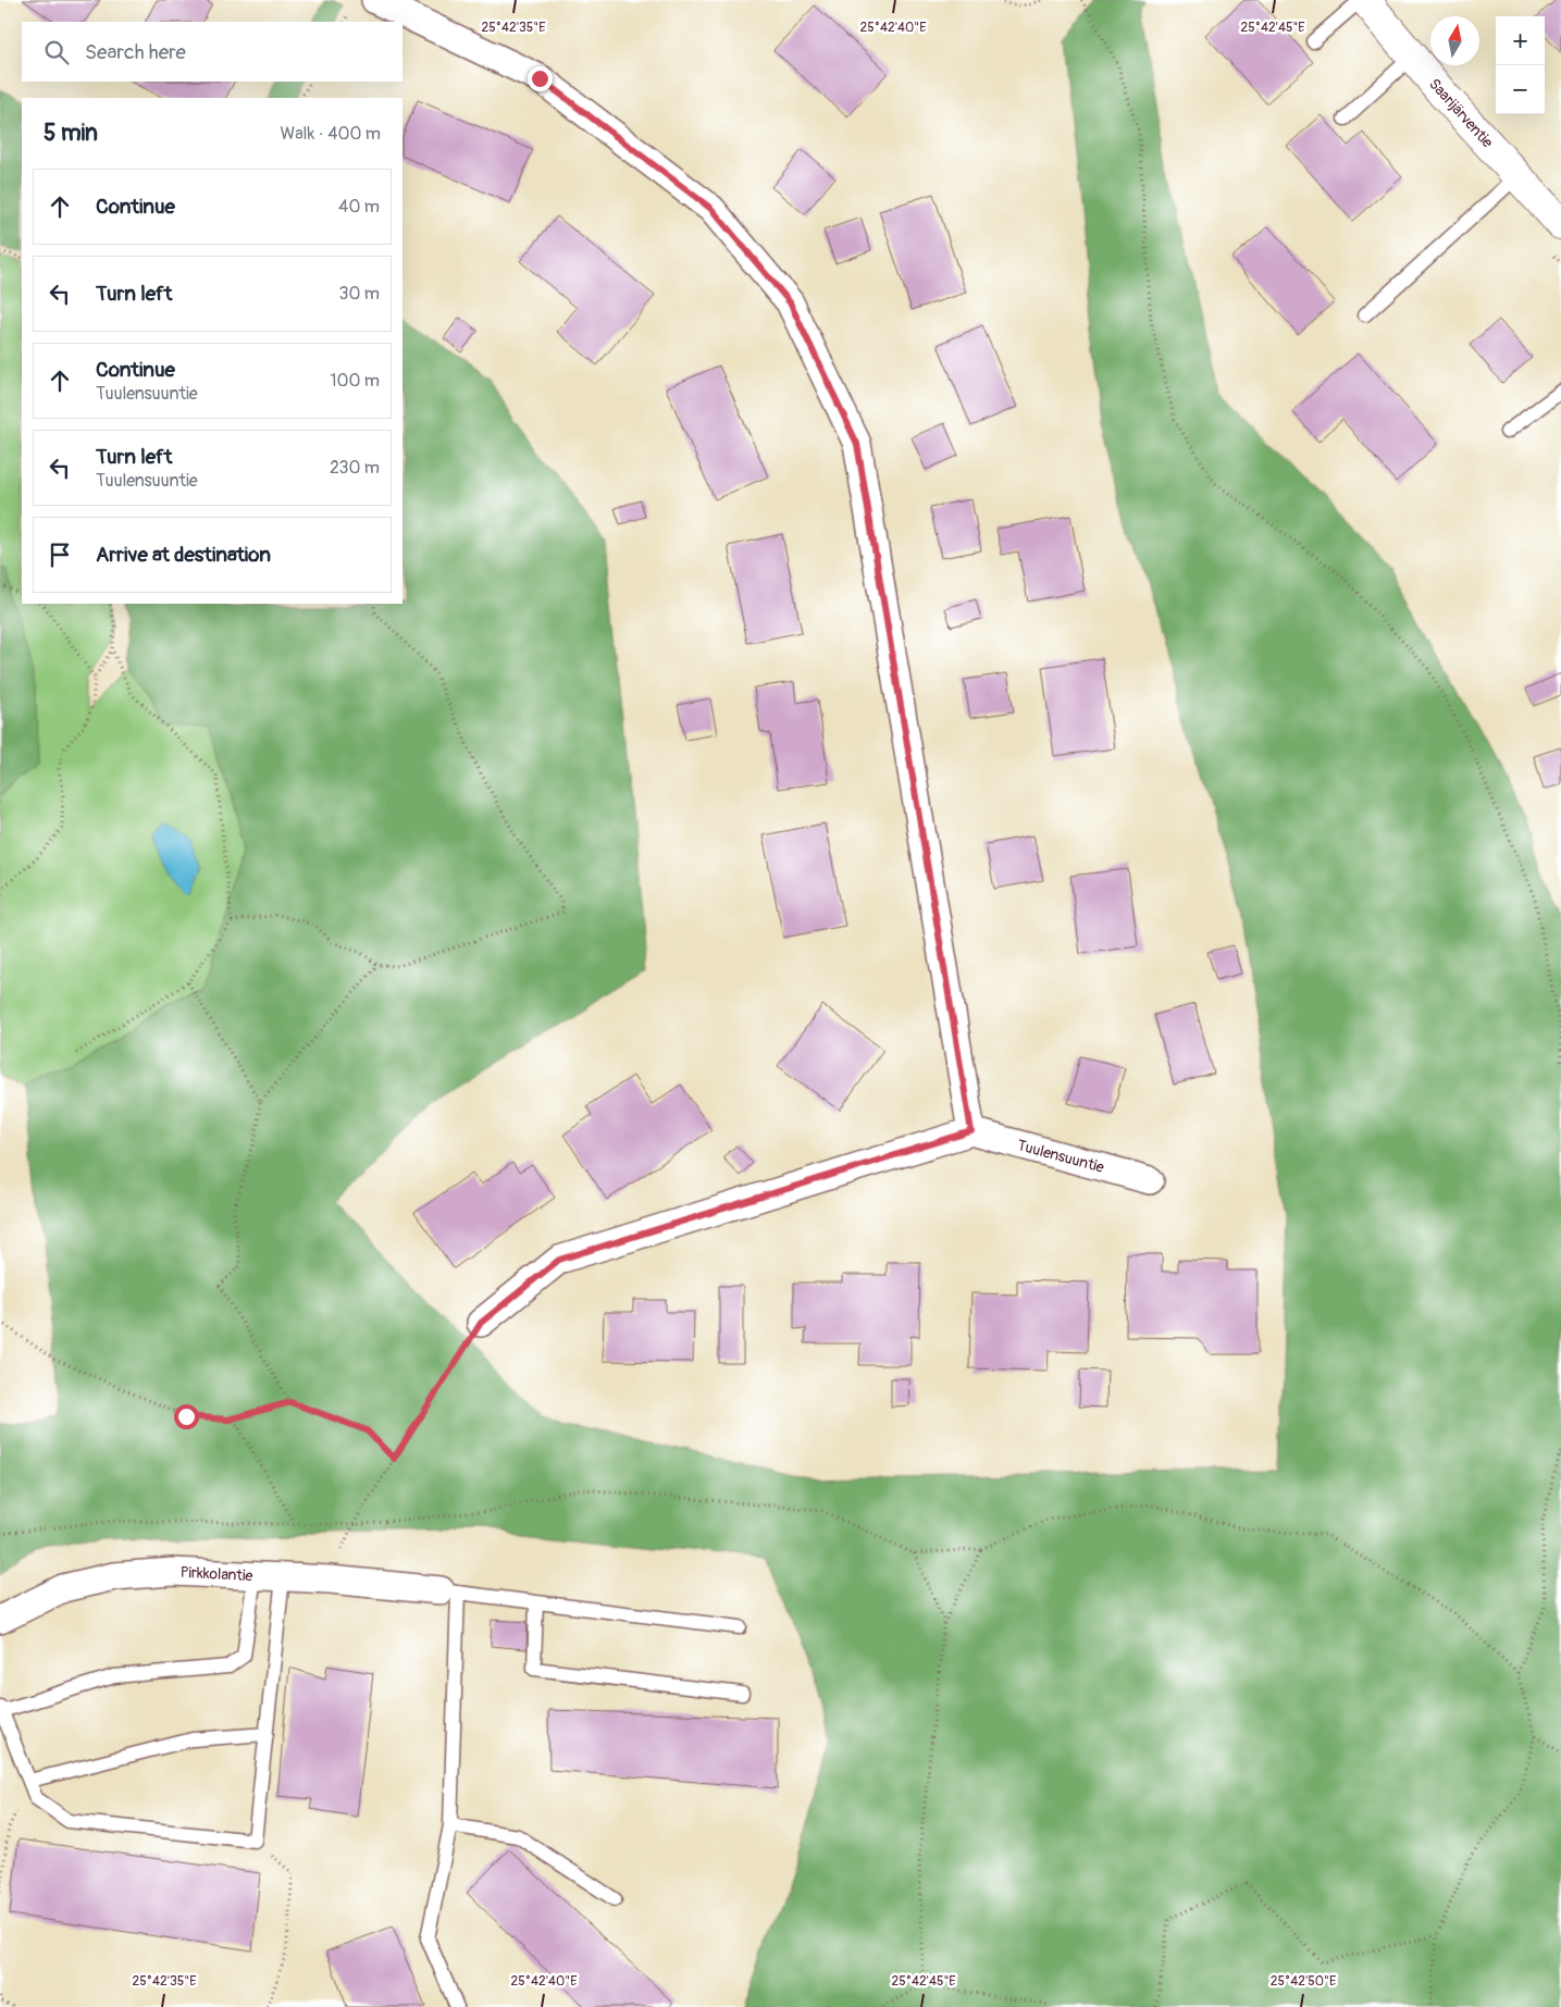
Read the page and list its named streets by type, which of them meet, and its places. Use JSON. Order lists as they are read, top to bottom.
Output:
{
  "streets": {
    "main road": ["Saarijärventie"],
    "street": ["Tuulensuuntie", "Pirkkolantie"]
  },
  "north": "top",
  "page": {
    "map_buttons": ["+", "−"],
    "search": "Search here",
    "heading": ["5 min", "Walk · 400 m"],
    "list": [
      ["Continue", "40 m"],
      ["Turn left", "30 m"],
      ["Continue", "Tuulensuuntie", "100 m"],
      ["Turn left", "Tuulensuuntie", "230 m"],
      "Arrive at destination"
    ]
  },
  "coordinates": [
    "25°42'35\"E",
    "25°42'40\"E",
    "25°42'45\"E",
    "25°42'50\"E"
  ]
}
